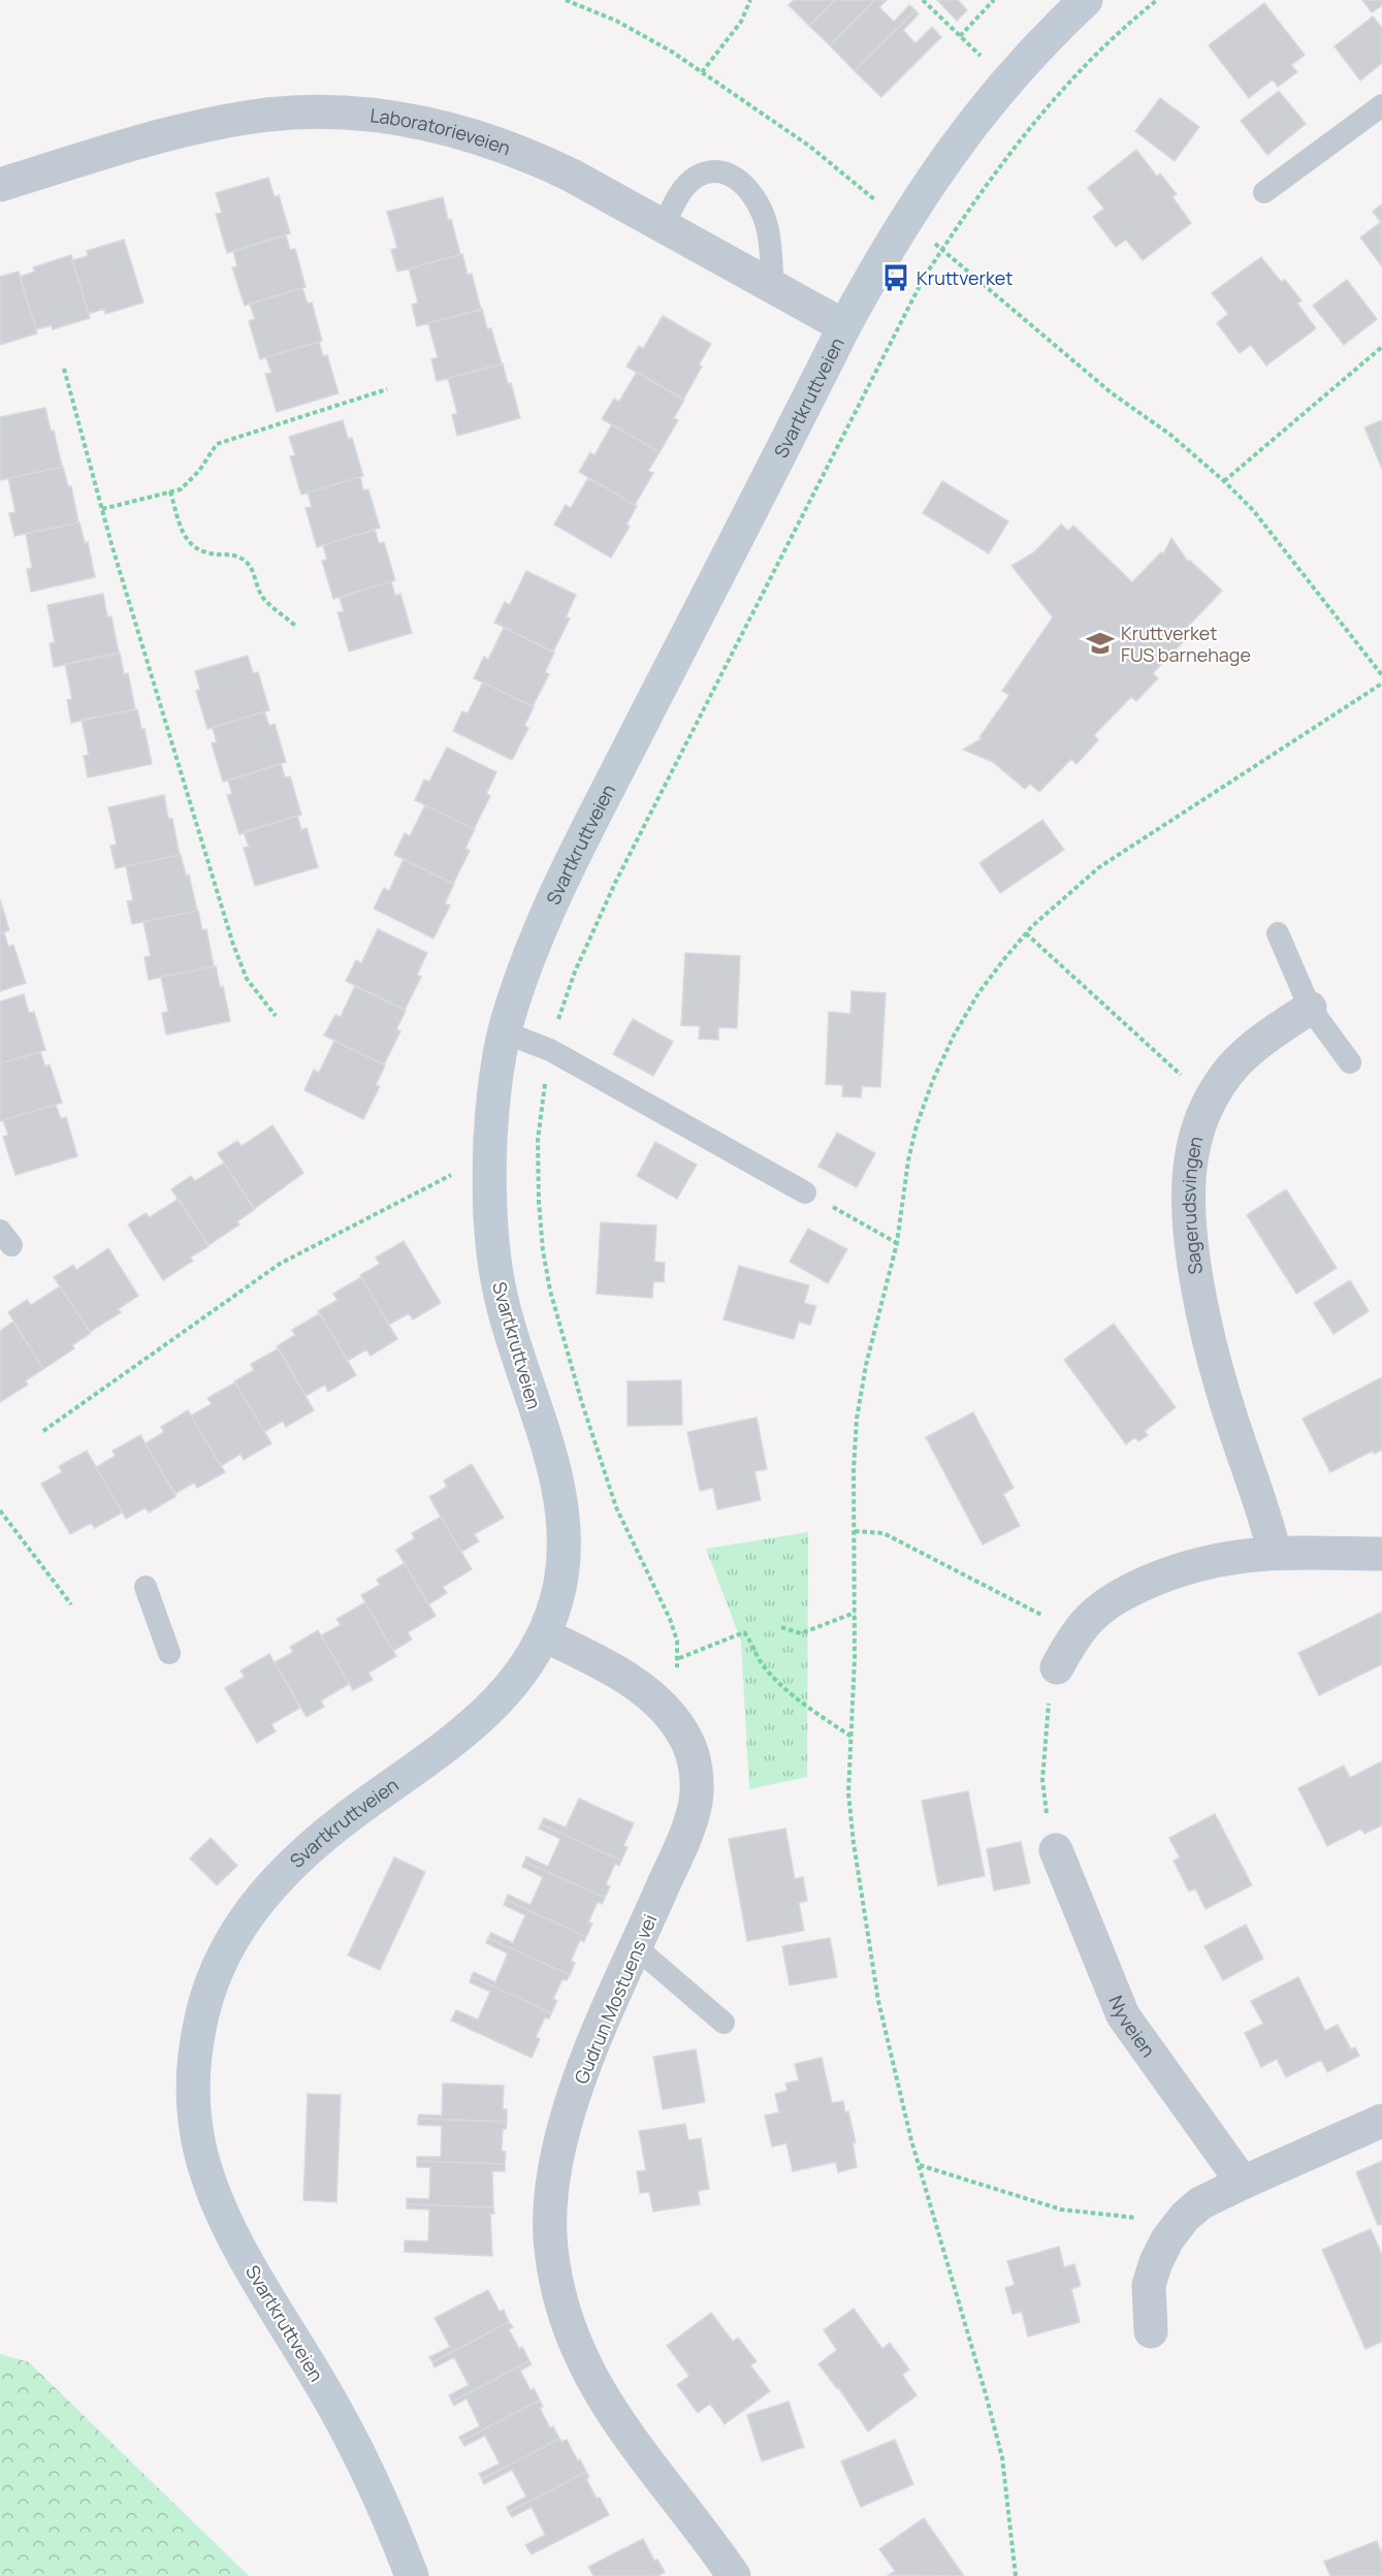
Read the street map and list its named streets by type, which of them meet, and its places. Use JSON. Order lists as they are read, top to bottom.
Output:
{
  "streets": {
    "street": [
      "Laboratorieveien",
      "Svartkruttveien",
      "Sagerudsvingen",
      "Gudrun Mostuens vei",
      "Nyveien"
    ]
  },
  "crossings": [
    ["Laboratorieveien", "Svartkruttveien"],
    ["Svartkruttveien", "Gudrun Mostuens vei"]
  ],
  "places": {
    "bus stop": ["Kruttverket"],
    "school or university": ["Kruttverket FUS barnehage"]
  }
}
